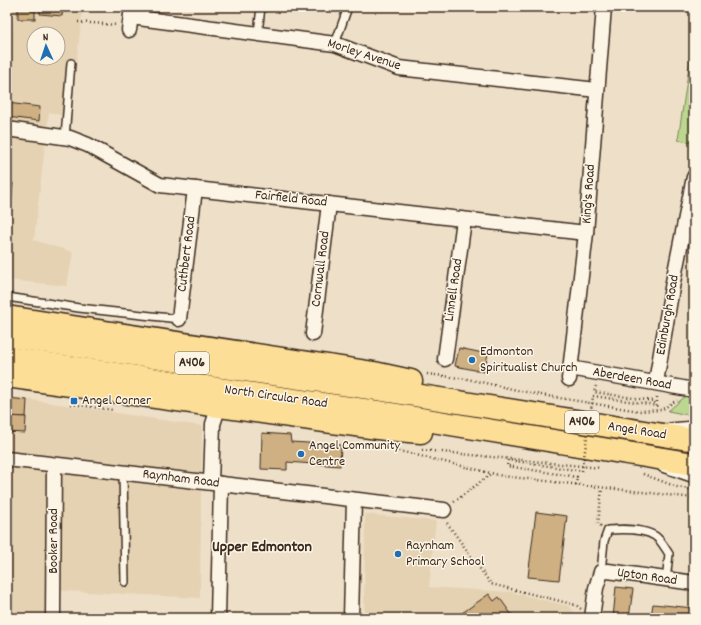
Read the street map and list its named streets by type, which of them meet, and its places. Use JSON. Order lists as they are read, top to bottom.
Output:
{
  "streets": {
    "highway": ["A406", "North Circular Road", "Angel Road"],
    "street": [
      "Morley Avenue",
      "King's Road",
      "Fairfield Road",
      "Cuthbert Road",
      "Cornwall Road",
      "Linnell Road",
      "Edinburgh Road",
      "Aberdeen Road",
      "Raynham Road",
      "Booker Road",
      "Upton Road"
    ]
  },
  "crossings": [
    ["Morley Avenue", "King's Road"],
    ["King's Road", "Fairfield Road"],
    ["King's Road", "Aberdeen Road"],
    ["Fairfield Road", "Cuthbert Road"],
    ["Fairfield Road", "Cornwall Road"],
    ["Fairfield Road", "Linnell Road"],
    ["Edinburgh Road", "Aberdeen Road"],
    ["A406", "North Circular Road"],
    ["A406", "Angel Road"],
    ["North Circular Road", "Angel Road"],
    ["Raynham Road", "Booker Road"]
  ],
  "districts": ["Upper Edmonton"],
  "places": {
    "other": ["Edmonton Spiritualist Church", "Angel Community Centre", "Raynham Primary School"],
    "transit": ["Angel Corner"]
  },
  "north": "top"
}
